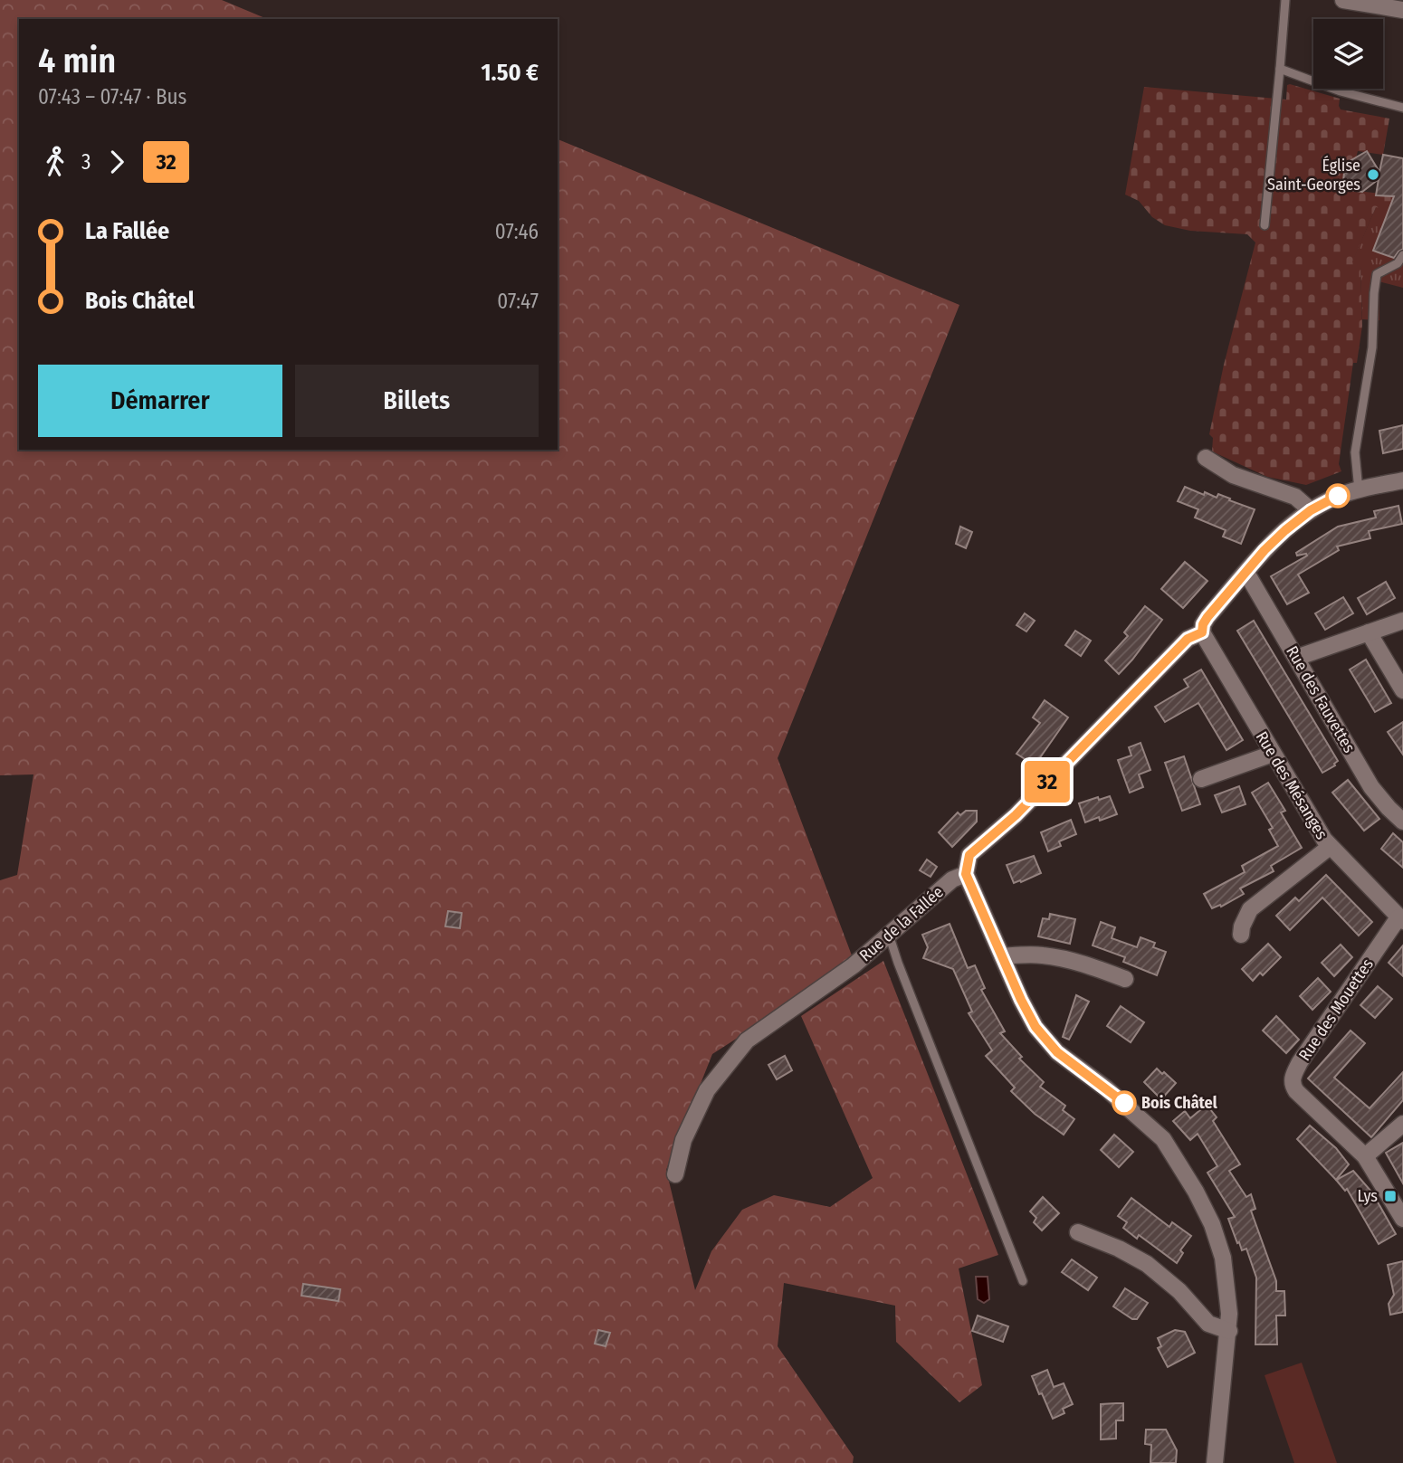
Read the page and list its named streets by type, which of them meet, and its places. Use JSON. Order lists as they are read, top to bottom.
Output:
{
  "streets": {
    "street": [
      "Rue des Fauvettes",
      "Rue des Mésanges",
      "Rue de la Fallée",
      "Rue des Mouettes"
    ]
  },
  "crossings": [
    ["Rue des Mésanges", "Rue des Mouettes"]
  ],
  "places": {
    "other": ["Église Saint-Georges", "Bois Châtel"],
    "transit": ["Lys"]
  },
  "lines": ["bus line 32"],
  "page": {
    "on_map": "32",
    "heading": ["4 min", "07:43 – 07:47 · Bus", "1.50 €"],
    "legs": ["3", "32"],
    "list": [
      {
        "name": "La Fallée",
        "value": "07:46"
      },
      {
        "name": "Bois Châtel",
        "value": "07:47"
      }
    ],
    "buttons": ["Démarrer", "Billets"]
  }
}
